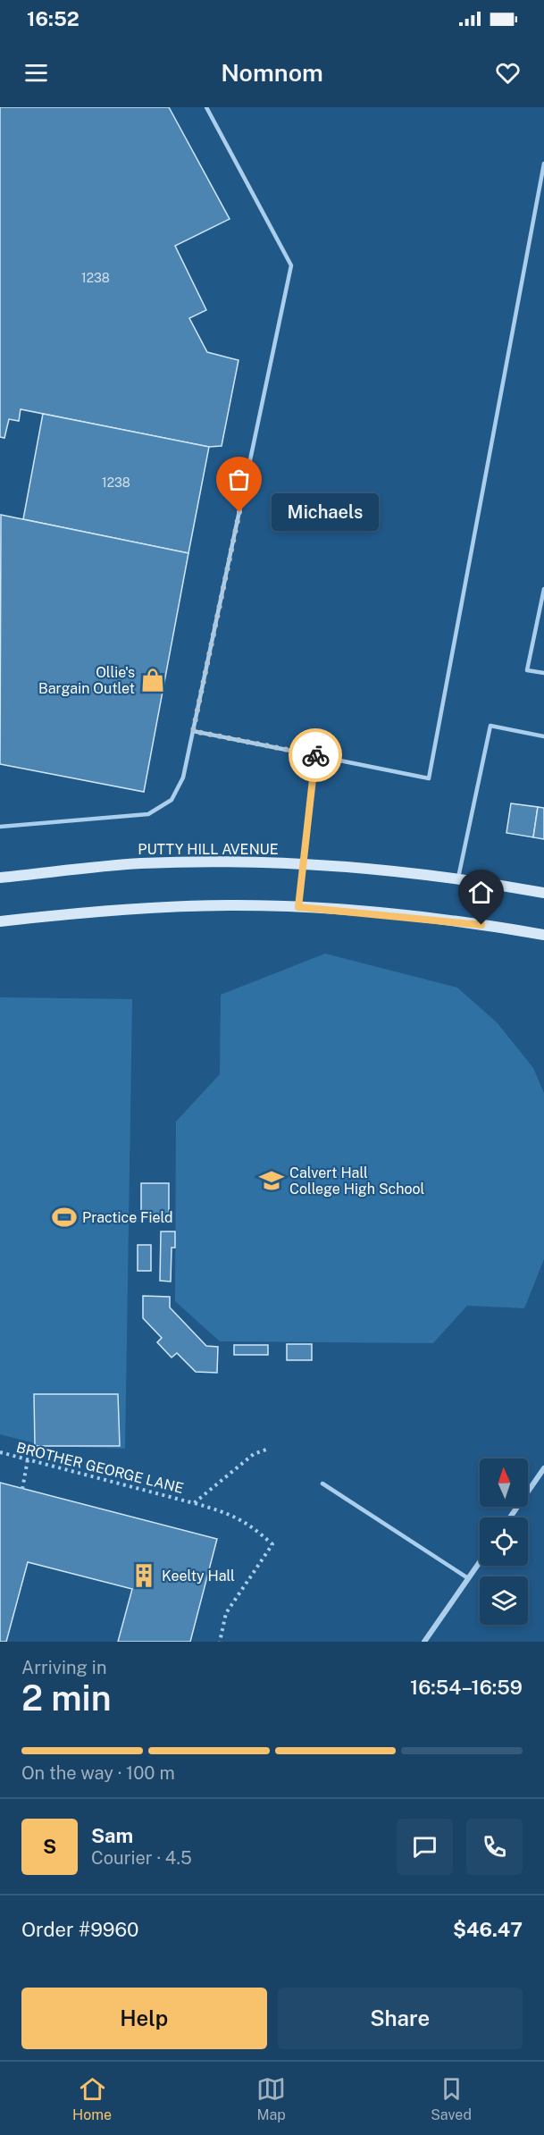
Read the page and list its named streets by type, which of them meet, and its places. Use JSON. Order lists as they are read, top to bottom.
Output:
{
  "streets": {
    "street": ["PUTTY HILL AVENUE"],
    "path": ["BROTHER GEORGE LANE"]
  },
  "places": {
    "other": ["Michaels"],
    "shop": ["Ollie's Bargain Outlet"],
    "school or university": ["Calvert Hall College High School"],
    "sports": ["Practice Field"],
    "building": ["Keelty Hall"]
  },
  "house_numbers": ["1238", "1238"],
  "north": "top",
  "page": {
    "status": "16:52",
    "header": "Nomnom",
    "bubble": "Michaels",
    "heading": ["2 min", "Arriving in", "16:54–16:59"],
    "panel": [
      "Sam",
      "Courier · 4.5",
      "Order #9960",
      "$46.47"
    ],
    "bar": "On the way · 100 m",
    "round": "S",
    "buttons": ["Help", "Share"],
    "tabs": ["Home", "Map", "Saved"]
  }
}
